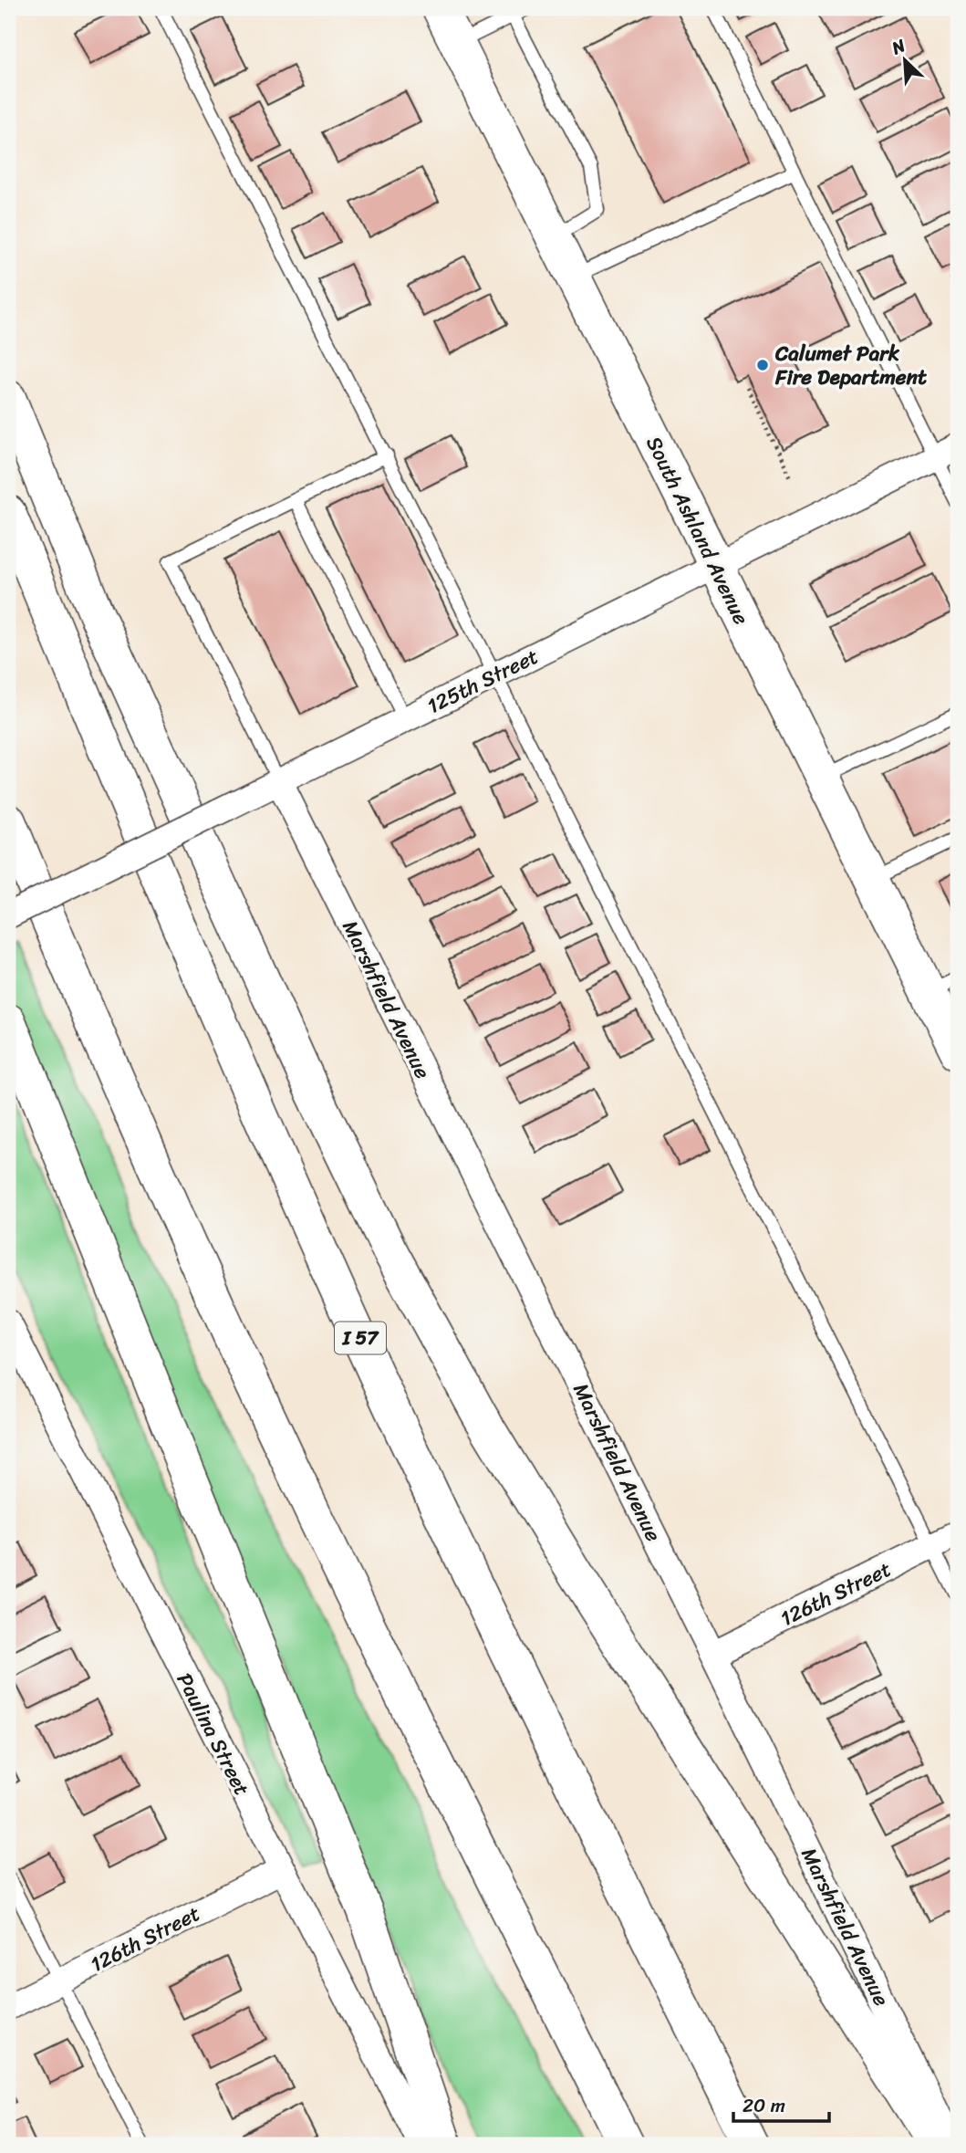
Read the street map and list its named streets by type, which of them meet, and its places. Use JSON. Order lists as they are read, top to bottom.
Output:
{
  "streets": {
    "main road": ["South Ashland Avenue", "I 57"],
    "street": [
      "125th Street",
      "Marshfield Avenue",
      "126th Street",
      "Paulina Street"
    ]
  },
  "crossings": [
    ["South Ashland Avenue", "125th Street"],
    ["125th Street", "Marshfield Avenue"],
    ["Marshfield Avenue", "126th Street"],
    ["126th Street", "Paulina Street"]
  ],
  "places": ["Calumet Park Fire Department"],
  "scale_bar": "20 m",
  "north": "top left"
}
